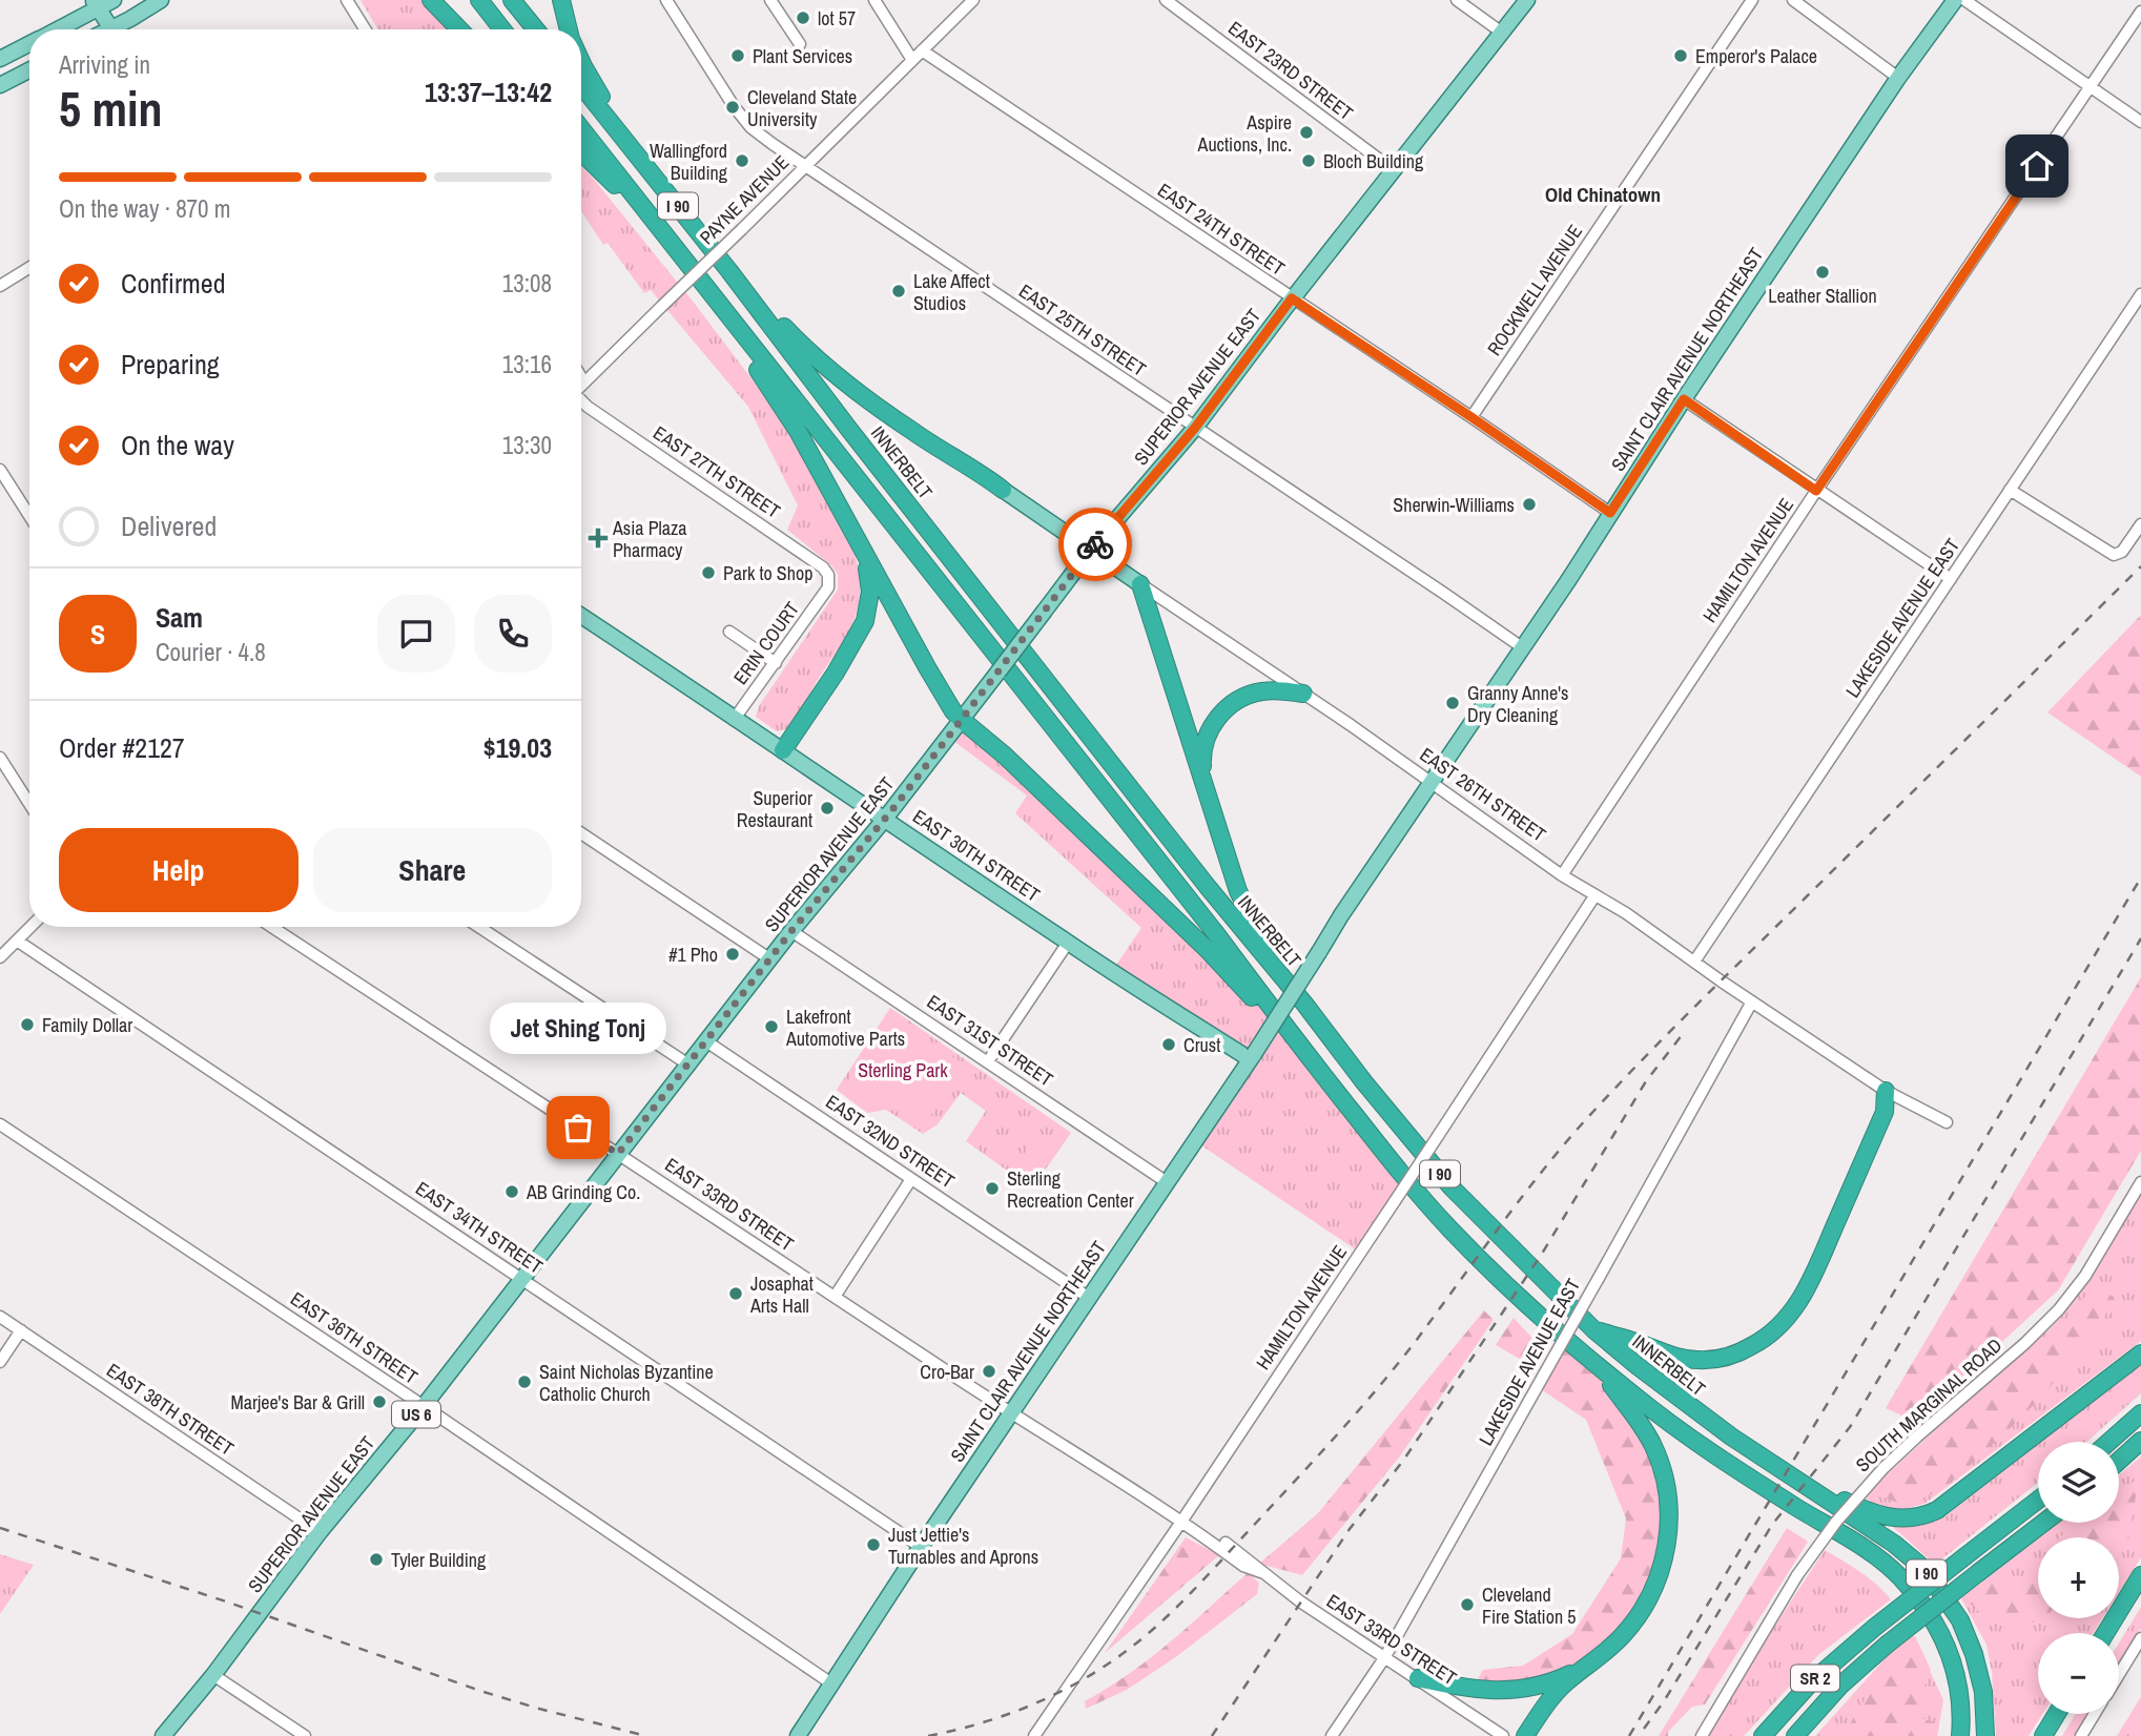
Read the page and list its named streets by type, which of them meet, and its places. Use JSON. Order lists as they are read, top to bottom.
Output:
{
  "streets": {
    "highway": ["I 90", "INNERBELT", "SR 2"],
    "main road": [
      "SAINT CLAIR AVENUE NORTHEAST",
      "SUPERIOR AVENUE EAST",
      "EAST 26TH STREET",
      "EAST 30TH STREET",
      "US 6"
    ],
    "street": [
      "EAST 23RD STREET",
      "PAYNE AVENUE",
      "EAST 24TH STREET",
      "ROCKWELL AVENUE",
      "EAST 25TH STREET",
      "EAST 27TH STREET",
      "HAMILTON AVENUE",
      "LAKESIDE AVENUE EAST",
      "ERIN COURT",
      "EAST 31ST STREET",
      "EAST 32ND STREET",
      "EAST 33RD STREET",
      "EAST 34TH STREET",
      "EAST 36TH STREET",
      "SOUTH MARGINAL ROAD",
      "EAST 38TH STREET"
    ]
  },
  "crossings": [
    ["EAST 23RD STREET", "SUPERIOR AVENUE EAST"],
    ["PAYNE AVENUE", "EAST 24TH STREET"],
    ["PAYNE AVENUE", "EAST 25TH STREET"],
    ["EAST 24TH STREET", "ROCKWELL AVENUE"],
    ["EAST 24TH STREET", "SAINT CLAIR AVENUE NORTHEAST"],
    ["EAST 24TH STREET", "SUPERIOR AVENUE EAST"],
    ["EAST 25TH STREET", "SAINT CLAIR AVENUE NORTHEAST"],
    ["EAST 25TH STREET", "SUPERIOR AVENUE EAST"],
    ["SAINT CLAIR AVENUE NORTHEAST", "EAST 26TH STREET"],
    ["SAINT CLAIR AVENUE NORTHEAST", "EAST 30TH STREET"],
    ["SAINT CLAIR AVENUE NORTHEAST", "EAST 31ST STREET"],
    ["SAINT CLAIR AVENUE NORTHEAST", "EAST 32ND STREET"],
    ["SAINT CLAIR AVENUE NORTHEAST", "EAST 33RD STREET"],
    ["SAINT CLAIR AVENUE NORTHEAST", "EAST 34TH STREET"],
    ["SAINT CLAIR AVENUE NORTHEAST", "EAST 36TH STREET"],
    ["SUPERIOR AVENUE EAST", "EAST 26TH STREET"],
    ["SUPERIOR AVENUE EAST", "EAST 30TH STREET"],
    ["SUPERIOR AVENUE EAST", "EAST 31ST STREET"],
    ["SUPERIOR AVENUE EAST", "EAST 32ND STREET"],
    ["SUPERIOR AVENUE EAST", "EAST 33RD STREET"],
    ["SUPERIOR AVENUE EAST", "EAST 34TH STREET"],
    ["SUPERIOR AVENUE EAST", "EAST 36TH STREET"],
    ["SUPERIOR AVENUE EAST", "EAST 38TH STREET"],
    ["EAST 27TH STREET", "ERIN COURT"],
    ["HAMILTON AVENUE", "EAST 26TH STREET"],
    ["HAMILTON AVENUE", "EAST 33RD STREET"],
    ["LAKESIDE AVENUE EAST", "EAST 26TH STREET"],
    ["LAKESIDE AVENUE EAST", "EAST 33RD STREET"],
    ["ERIN COURT", "EAST 30TH STREET"]
  ],
  "districts": ["Old Chinatown"],
  "parks": ["Sterling Park"],
  "places": {
    "other": [
      "lot 57",
      "Plant Services",
      "Emperor's Palace",
      "Cleveland State University",
      "Aspire Auctions, Inc.",
      "Wallingford Building",
      "Bloch Building",
      "Leather Stallion",
      "Lake Affect Studios",
      "Sherwin-Williams",
      "Park to Shop",
      "Granny Anne's Dry Cleaning",
      "Superior Restaurant",
      "#1 Pho",
      "Family Dollar",
      "Lakefront Automotive Parts",
      "Crust",
      "Jet Shing Tonj",
      "Sterling Recreation Center",
      "AB Grinding Co.",
      "Josaphat Arts Hall",
      "Cro-Bar",
      "Saint Nicholas Byzantine Catholic Church",
      "Marjee's Bar & Grill",
      "Just Jettie's Turnables and Aprons",
      "Tyler Building",
      "Cleveland Fire Station 5"
    ],
    "health": ["Asia Plaza Pharmacy"]
  },
  "page": {
    "heading": ["5 min", "Arriving in", "13:37–13:42"],
    "panel": [
      "Sam",
      "Courier · 4.8",
      "Order #2127",
      "$19.03"
    ],
    "bar": "On the way · 870 m",
    "list": [
      ["Confirmed", "13:08"],
      ["Preparing", "13:16"],
      ["On the way", "13:30"],
      "Delivered"
    ],
    "round": "S",
    "buttons": ["Help", "Share"],
    "bubble": "Jet Shing Tonj",
    "map_buttons": ["+", "−"]
  }
}
